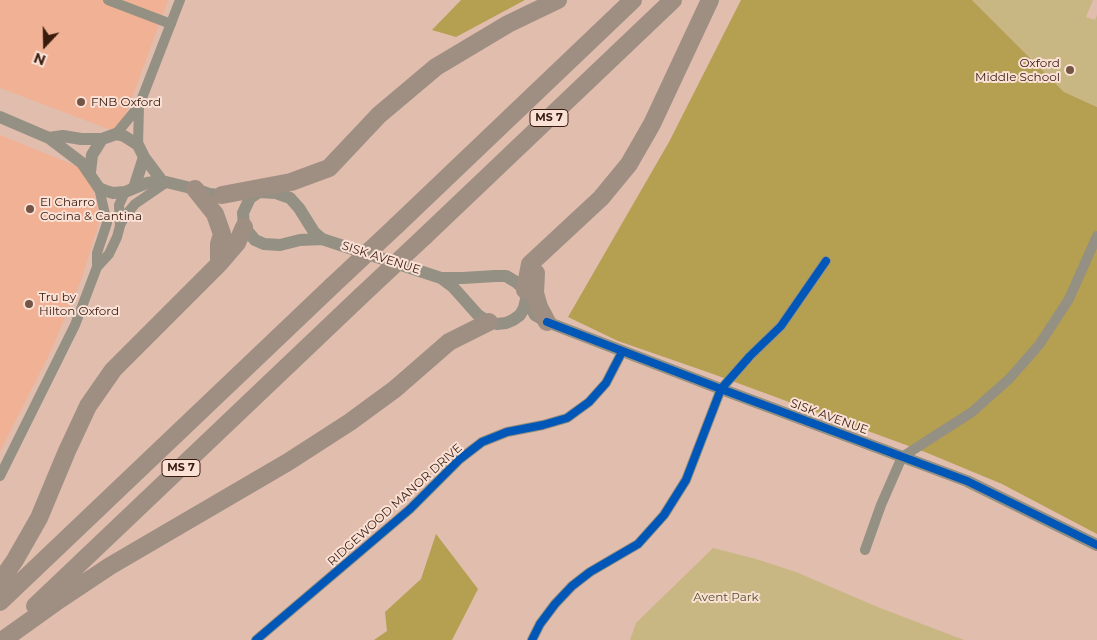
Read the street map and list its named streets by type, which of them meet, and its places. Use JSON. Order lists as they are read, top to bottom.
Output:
{
  "streets": {
    "highway": ["MS 7"],
    "street": ["SISK AVENUE", "RIDGEWOOD MANOR DRIVE"]
  },
  "crossings": [
    ["SISK AVENUE", "RIDGEWOOD MANOR DRIVE"]
  ],
  "parks": ["Avent Park"],
  "places": [
    "Oxford Middle School",
    "FNB Oxford",
    "El Charro Cocina & Cantina",
    "Tru by Hilton Oxford"
  ],
  "north": "bottom"
}
